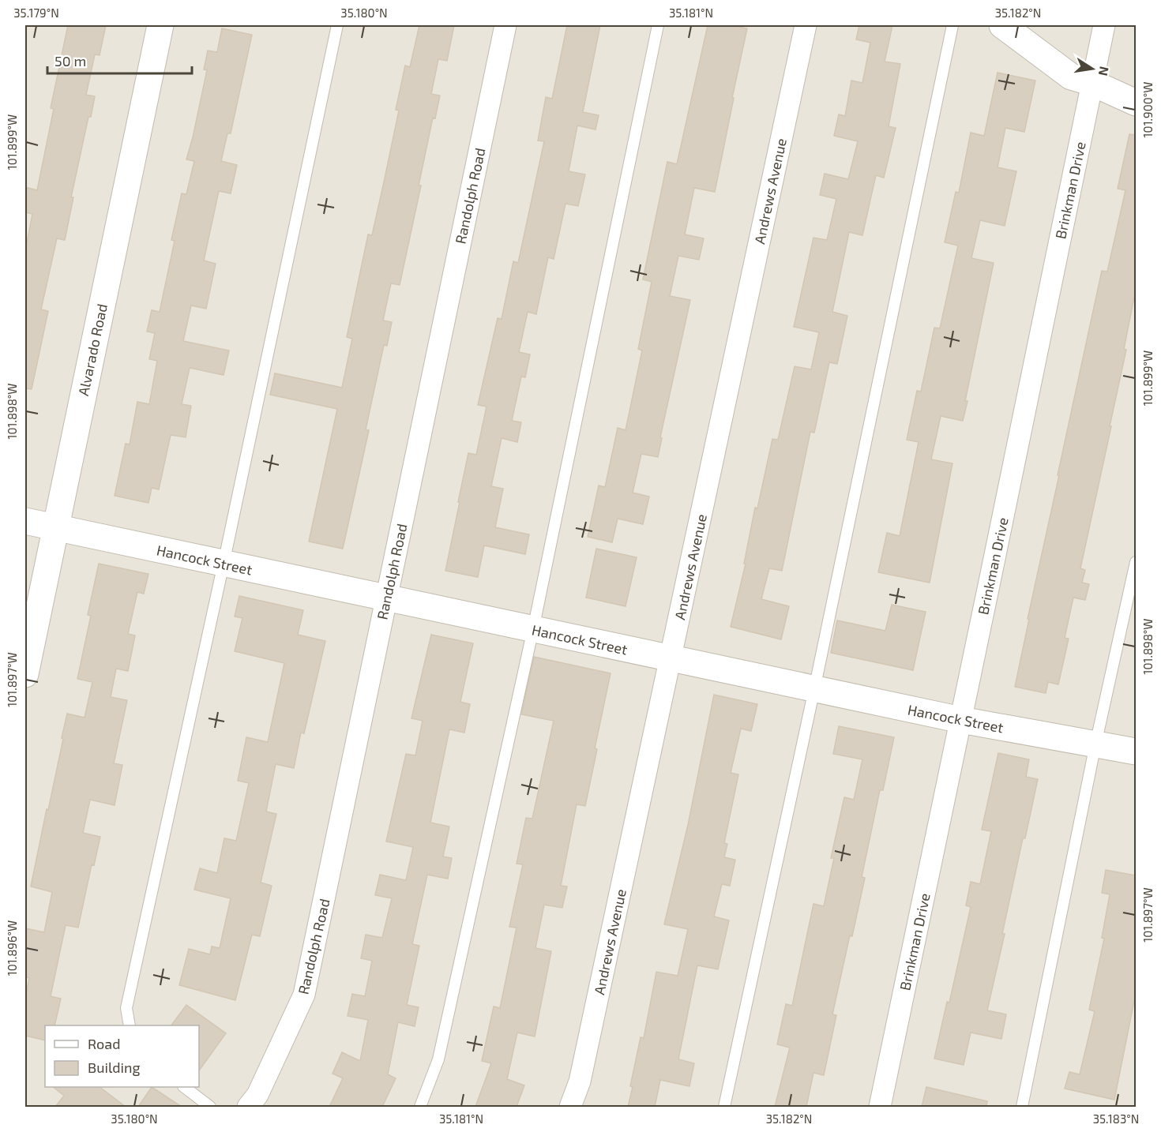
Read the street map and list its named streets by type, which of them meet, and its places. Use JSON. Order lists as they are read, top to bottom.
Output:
{
  "streets": {
    "street": [
      "Brinkman Drive",
      "Andrews Avenue",
      "Randolph Road",
      "Alvarado Road",
      "Hancock Street"
    ]
  },
  "crossings": [
    ["Brinkman Drive", "Hancock Street"],
    ["Andrews Avenue", "Hancock Street"],
    ["Randolph Road", "Hancock Street"],
    ["Alvarado Road", "Hancock Street"]
  ],
  "legend": ["Road", "Building"],
  "scale_bar": "50 m",
  "north": "right",
  "coordinates": [
    "35.179°N",
    "35.180°N",
    "35.181°N",
    "35.182°N",
    "101.900°W",
    "101.899°W",
    "101.898°W",
    "101.897°W",
    "101.896°W",
    "35.183°N"
  ]
}
